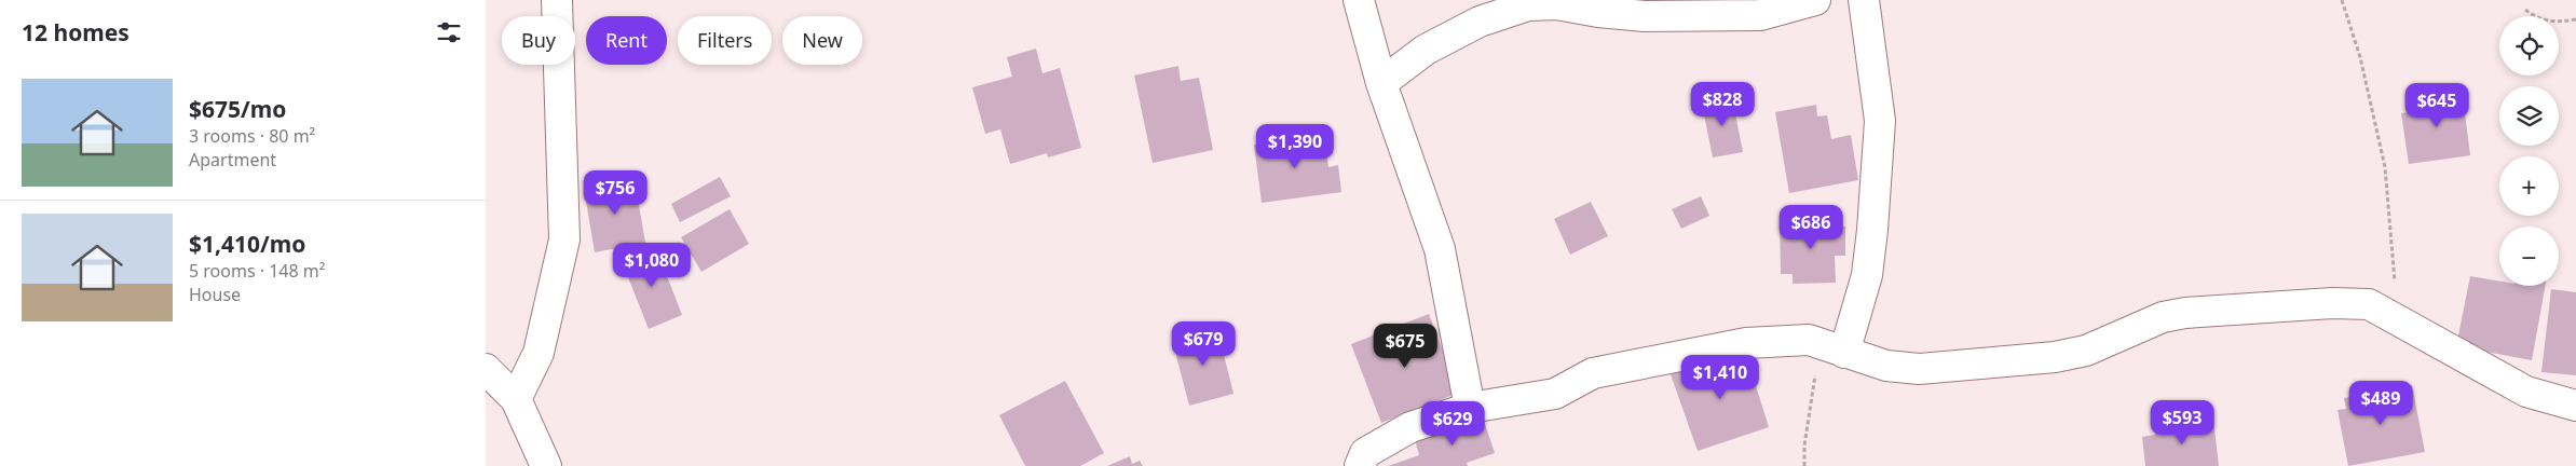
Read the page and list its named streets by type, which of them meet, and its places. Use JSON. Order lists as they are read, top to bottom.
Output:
{
  "page": {
    "heading": "12 homes",
    "map_buttons": ["+", "−"],
    "chip": [
      "Buy",
      "Rent",
      "Filters",
      "New"
    ],
    "list": [
      {
        "name": "$675/mo",
        "note": "3 rooms · 80 m² · Apartment"
      },
      {
        "name": "$1,410/mo",
        "note": "5 rooms · 148 m² · House"
      }
    ],
    "price": [
      "$828",
      "$645",
      "$1,390",
      "$756",
      "$686",
      "$1,080",
      "$679",
      "$675",
      "$1,410",
      "$489",
      "$593",
      "$629"
    ]
  }
}
